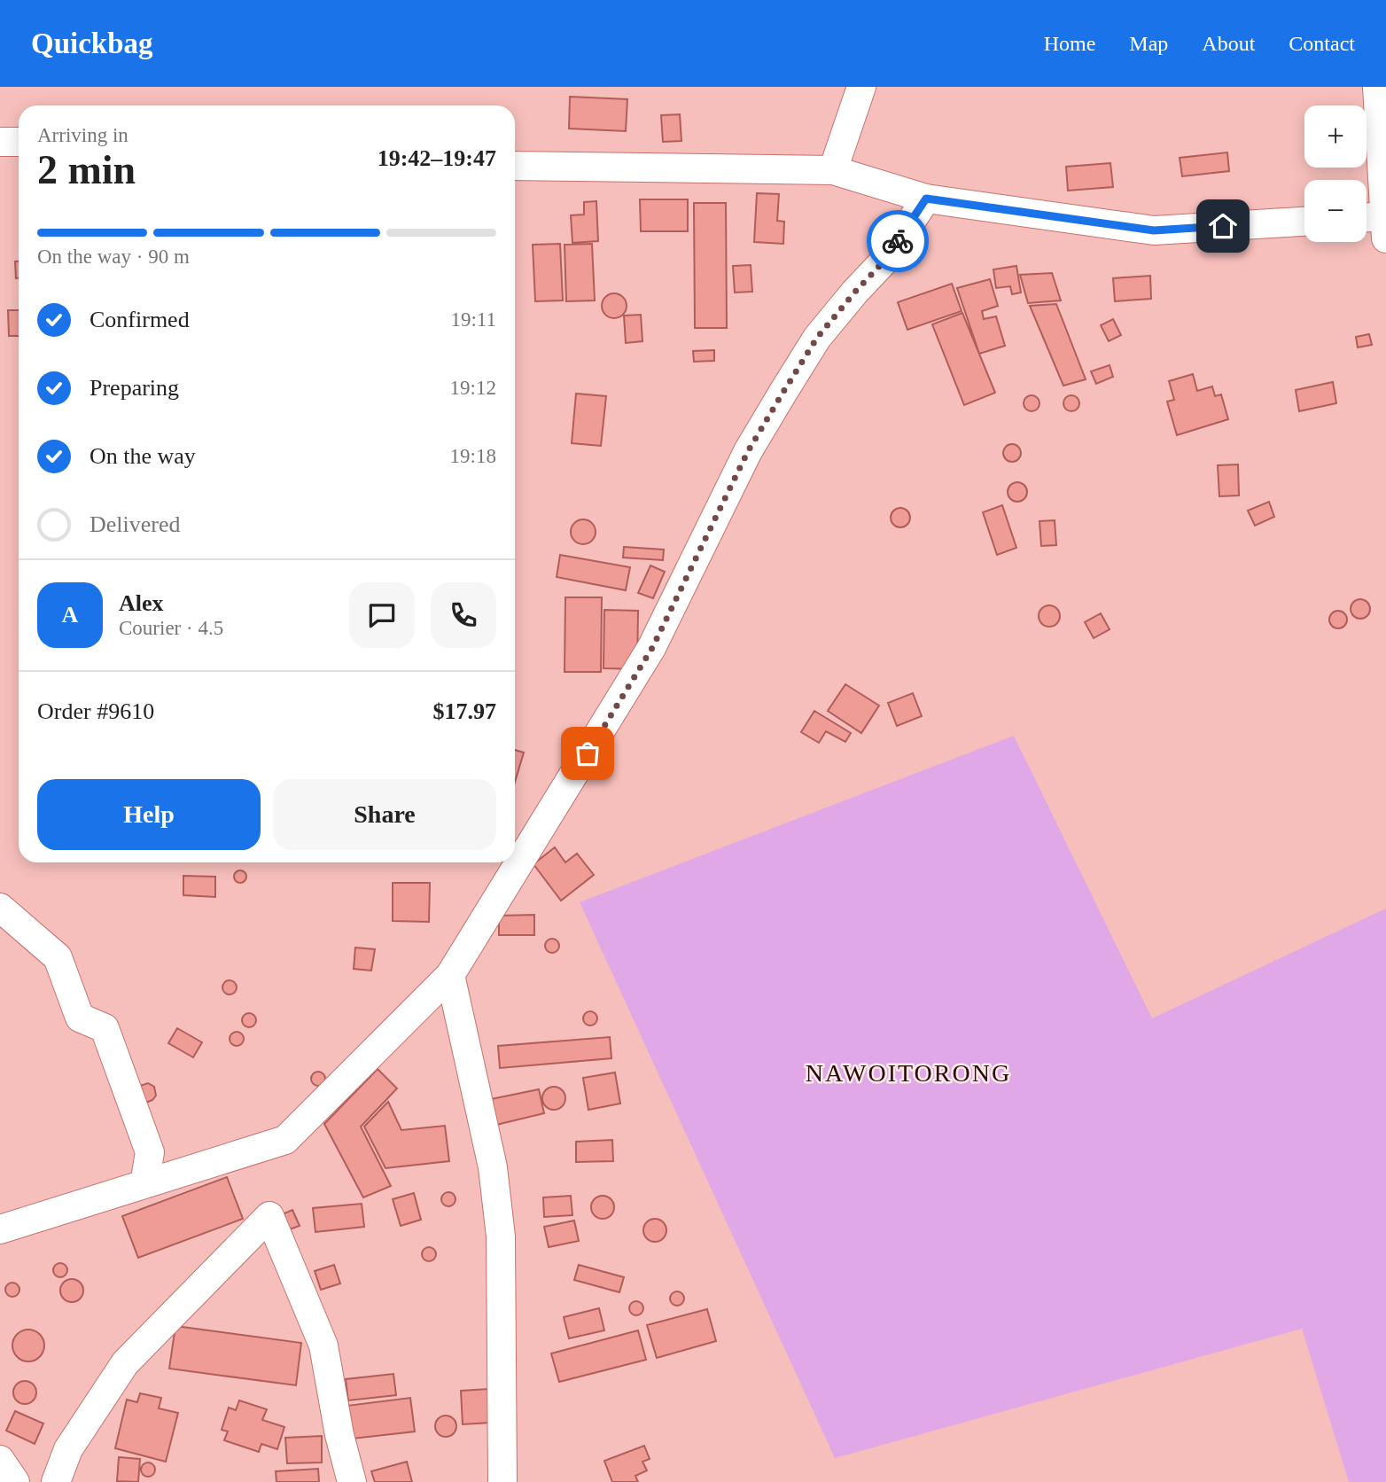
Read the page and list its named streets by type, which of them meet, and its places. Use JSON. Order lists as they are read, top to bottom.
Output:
{
  "districts": ["NAWOITORONG"],
  "page": {
    "header": "Quickbag",
    "nav": [
      "Home",
      "Map",
      "About",
      "Contact"
    ],
    "map_buttons": ["+", "−"],
    "heading": ["2 min", "Arriving in", "19:42–19:47"],
    "panel": [
      "Alex",
      "Courier · 4.5",
      "Order #9610",
      "$17.97"
    ],
    "bar": "On the way · 90 m",
    "list": [
      ["Confirmed", "19:11"],
      ["Preparing", "19:12"],
      ["On the way", "19:18"],
      "Delivered"
    ],
    "round": "A",
    "buttons": ["Help", "Share"]
  }
}
